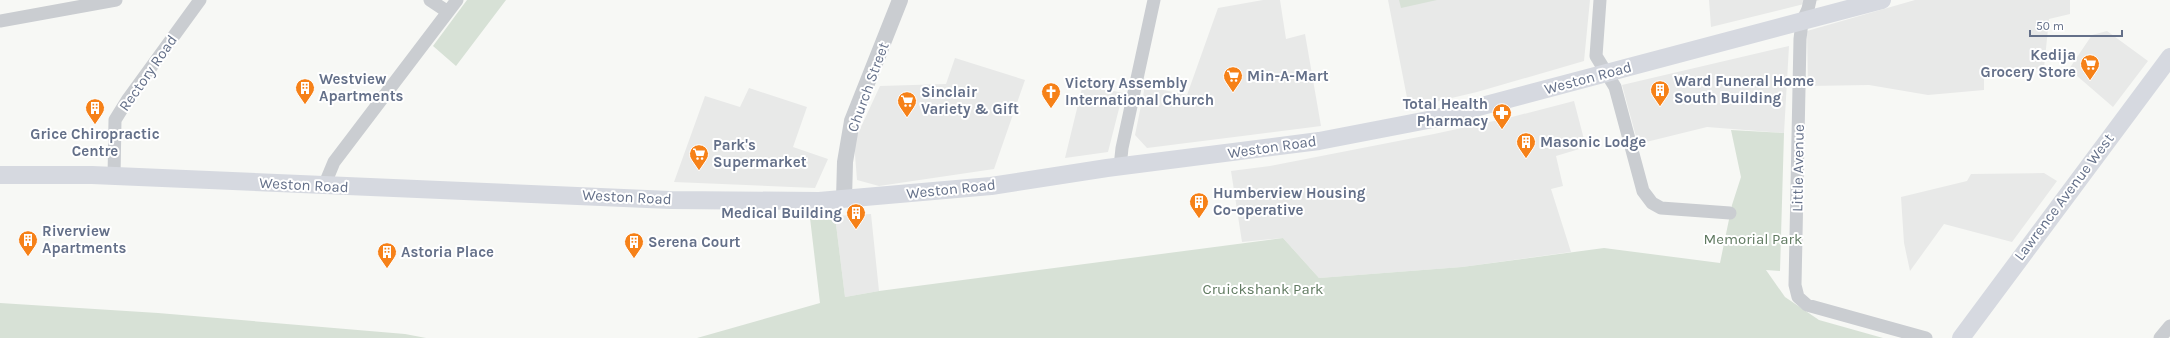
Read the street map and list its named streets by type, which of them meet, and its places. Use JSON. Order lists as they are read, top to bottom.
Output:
{
  "streets": {
    "main road": ["Weston Road", "Lawrence Avenue West"],
    "street": ["Rectory Road", "Church Street", "Little Avenue"]
  },
  "crossings": [
    ["Rectory Road", "Weston Road"],
    ["Weston Road", "Church Street"],
    ["Weston Road", "Little Avenue"]
  ],
  "parks": ["Memorial Park", "Cruickshank Park"],
  "places": {
    "supermarket": [
      "Kedija Grocery Store",
      "Min-A-Mart",
      "Sinclair Variety & Gift",
      "Park's Supermarket"
    ],
    "building": [
      "Westview Apartments",
      "Ward Funeral Home South Building",
      "Grice Chiropractic Centre",
      "Masonic Lodge",
      "Humberview Housing Co-operative",
      "Medical Building",
      "Riverview Apartments",
      "Serena Court",
      "Astoria Place"
    ],
    "church": ["Victory Assembly International Church"],
    "pharmacy": ["Total Health Pharmacy"]
  },
  "scale_bar": "50 m"
}
